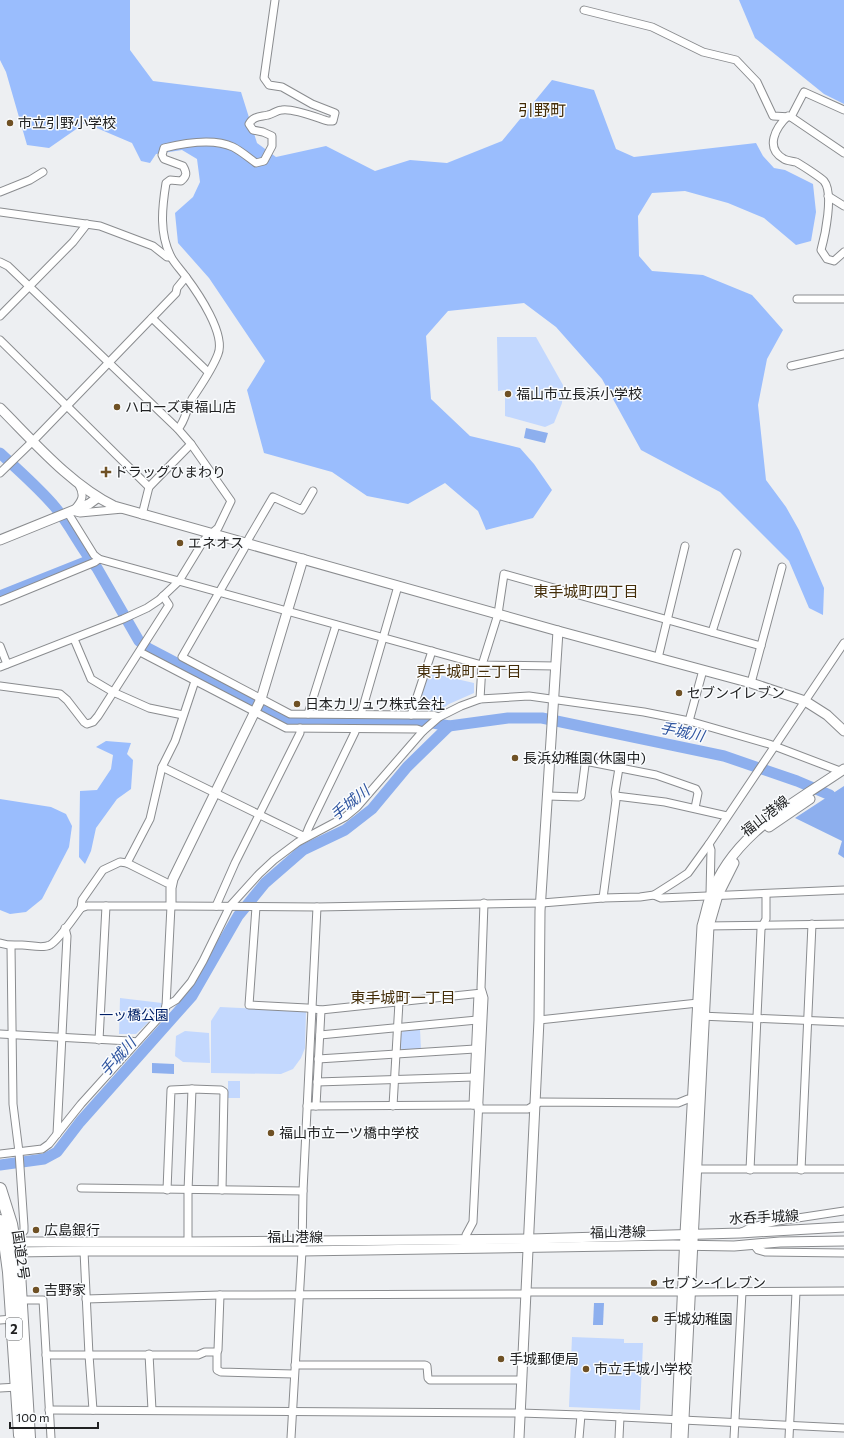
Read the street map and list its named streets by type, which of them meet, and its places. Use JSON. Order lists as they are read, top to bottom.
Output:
{
  "streets": {
    "highway": ["国道2号", "2"],
    "main road": ["福山港線", "水呑手城線"]
  },
  "crossings": [
    ["福山港線", "水呑手城線"],
    ["福山港線", "国道2号"]
  ],
  "districts": [
    "引野町",
    "東手城町四丁目",
    "東手城町三丁目",
    "東手城町一丁目"
  ],
  "water": ["手城川"],
  "parks": ["一ッ橋公園"],
  "places": {
    "other": [
      "市立引野小学校",
      "福山市立長浜小学校",
      "ハローズ東福山店",
      "エネオス",
      "セブンイレブン",
      "日本カリュウ株式会社",
      "長浜幼稚園(休園中)",
      "福山市立一ツ橋中学校",
      "広島銀行",
      "セブン-イレブン",
      "吉野家",
      "手城幼稚園",
      "手城郵便局",
      "市立手城小学校"
    ],
    "health": ["ドラッグひまわり"]
  },
  "scale_bar": "100 m"
}
